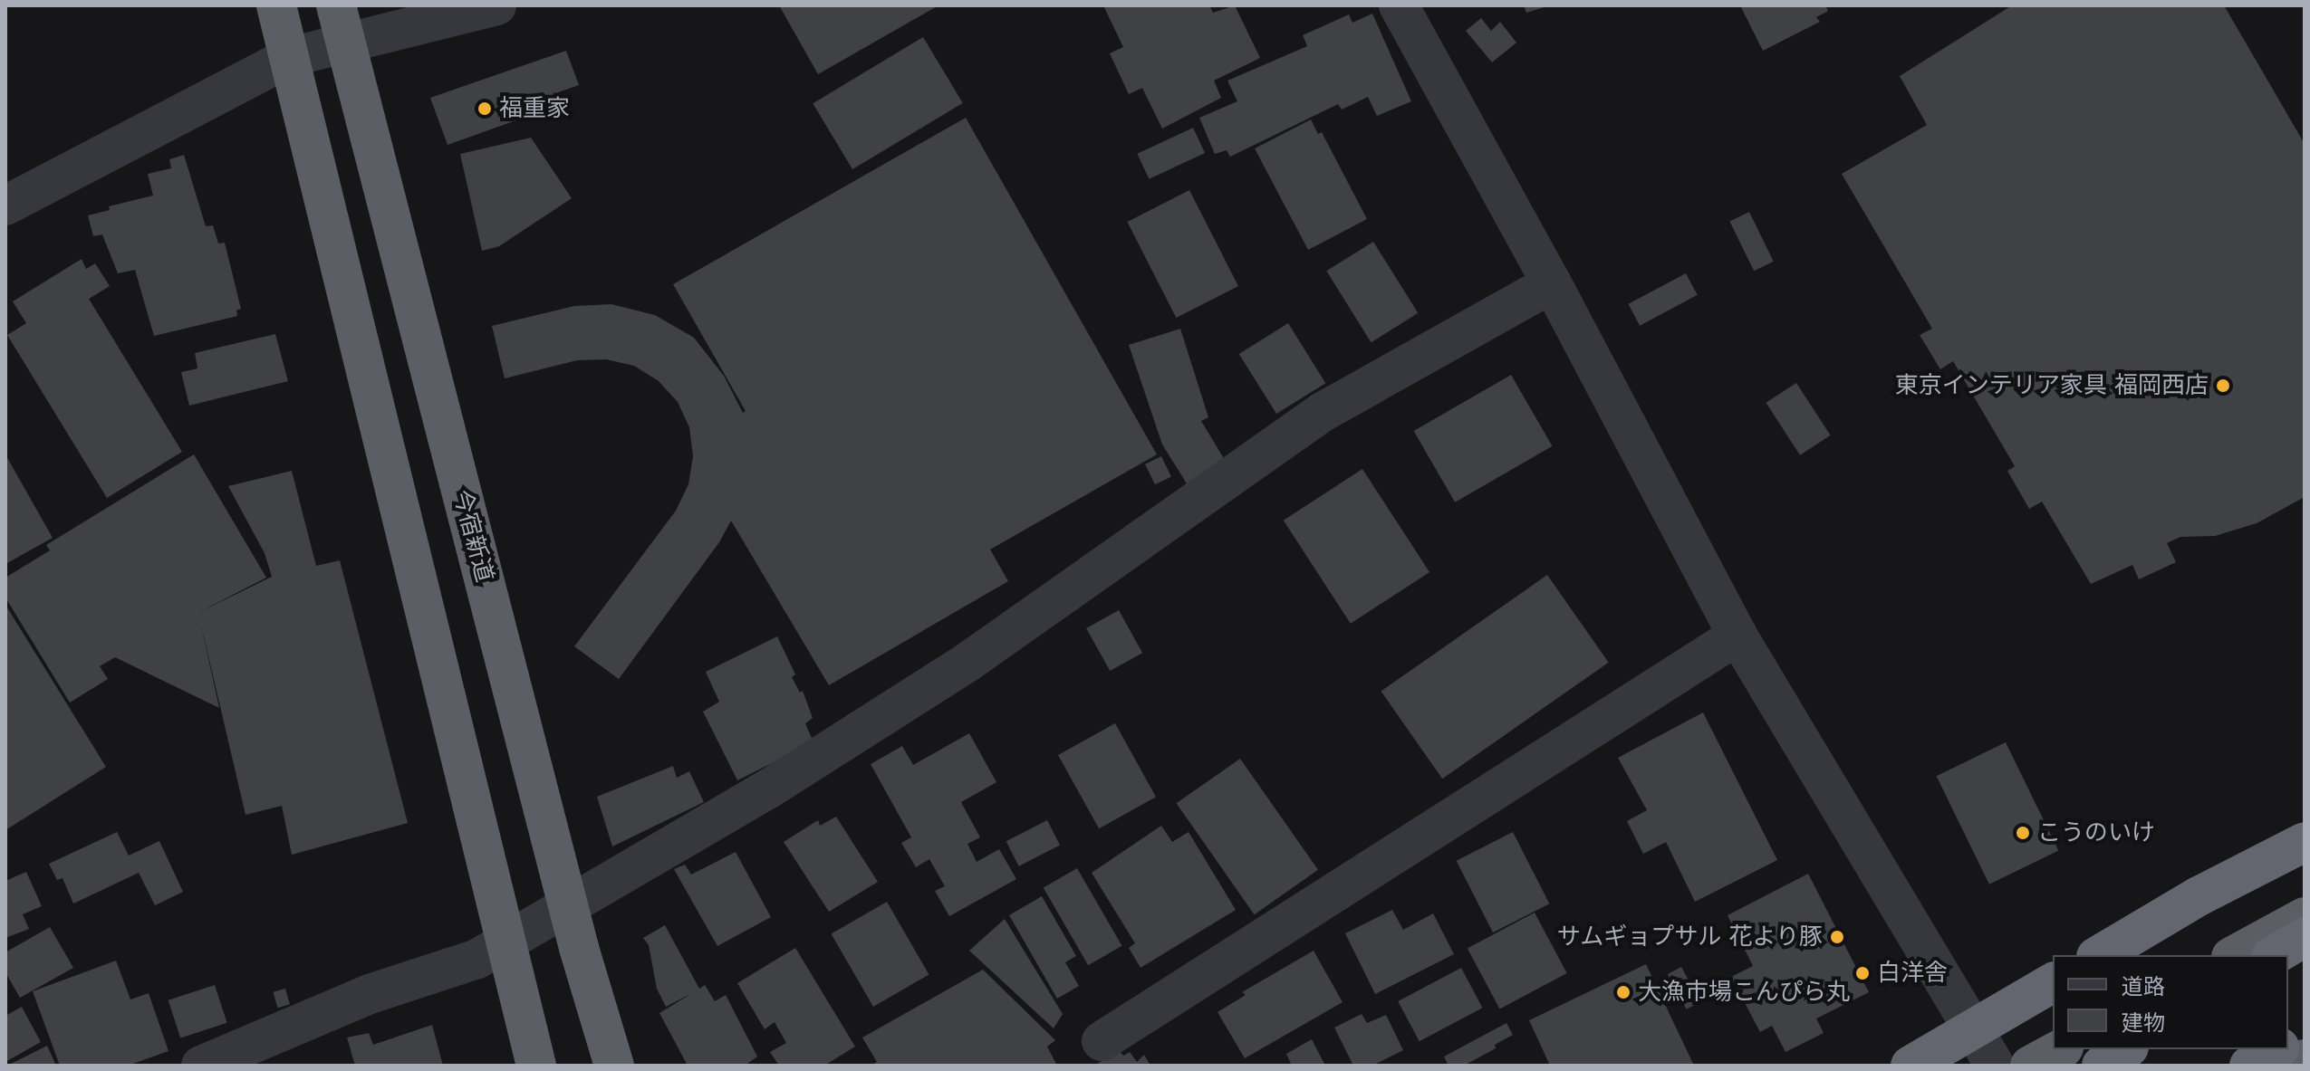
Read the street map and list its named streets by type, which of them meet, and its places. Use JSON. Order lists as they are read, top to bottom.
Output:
{
  "streets": {
    "highway": ["今宿新道"]
  },
  "places": [
    "福重家",
    "東京インテリア家具 福岡西店",
    "こうのいけ",
    "サムギョプサル 花より豚",
    "白洋舎",
    "大漁市場こんぴら丸"
  ],
  "legend": ["道路", "建物"]
}
